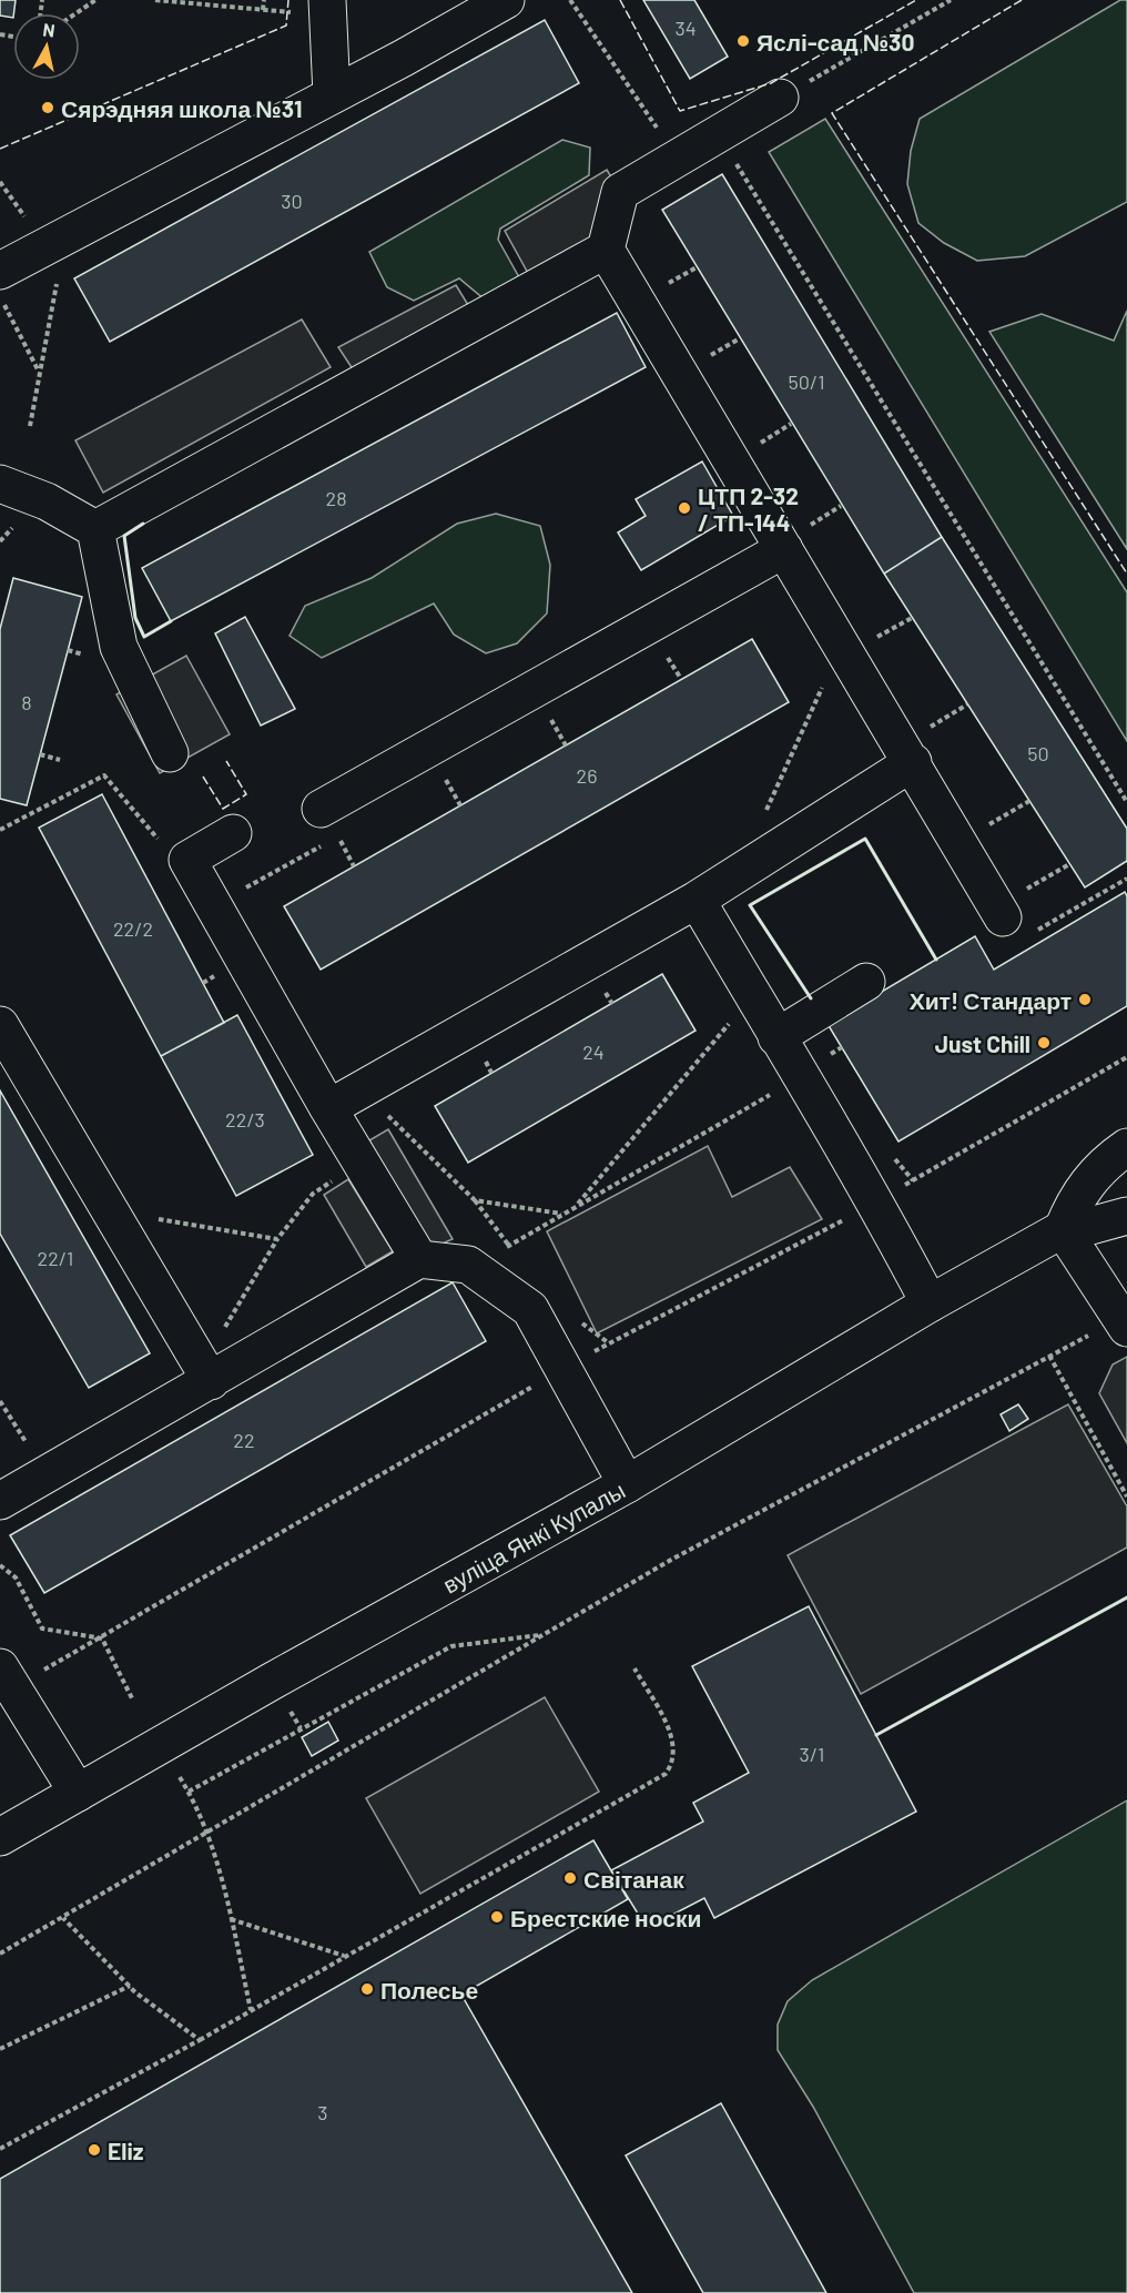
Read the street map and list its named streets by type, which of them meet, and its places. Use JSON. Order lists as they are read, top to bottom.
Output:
{
  "streets": {
    "main road": ["вуліца Янкі Купалы"]
  },
  "places": [
    "Яслі-сад №30",
    "Сярэдняя школа №31",
    "ЦТП 2-32 / ТП-144",
    "Хит! Стандарт",
    "Just Chill",
    "Світанак",
    "Брестские носки",
    "Полесье",
    "Eliz"
  ],
  "house_numbers": [
    "34",
    "30",
    "50/1",
    "28",
    "8",
    "50",
    "26",
    "22/2",
    "24",
    "22/3",
    "22/1",
    "22",
    "3/1",
    "3"
  ],
  "north": "top"
}
